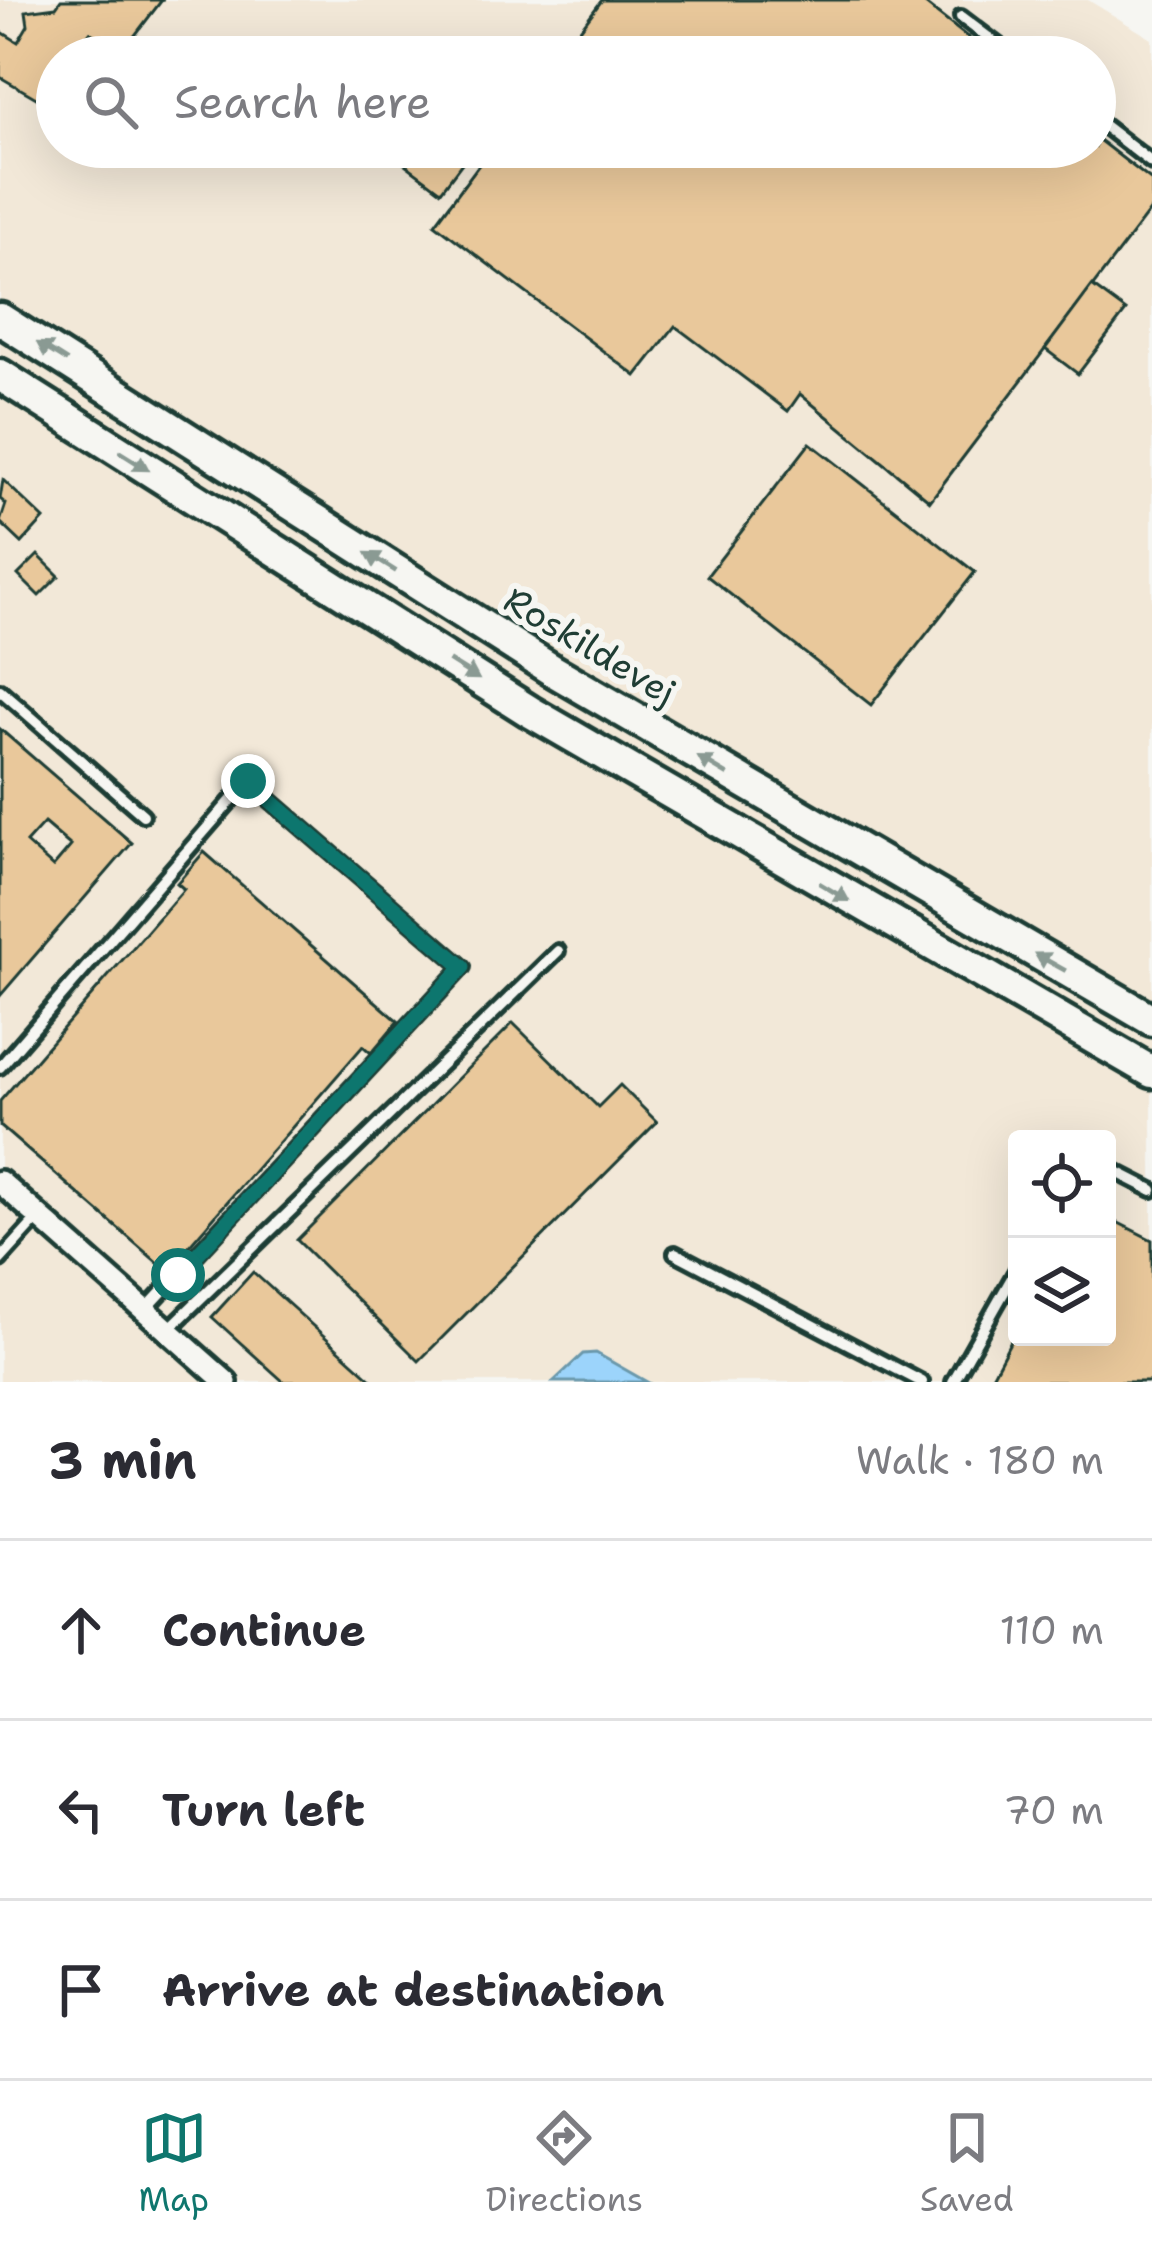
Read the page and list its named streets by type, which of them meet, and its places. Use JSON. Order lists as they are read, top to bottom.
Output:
{
  "streets": {
    "main road": ["Roskildevej"]
  },
  "page": {
    "search": "Search here",
    "heading": ["3 min", "Walk · 180 m"],
    "list": [
      ["Continue", "110 m"],
      ["Turn left", "70 m"],
      "Arrive at destination"
    ],
    "nav": ["Map", "Directions", "Saved"]
  }
}
